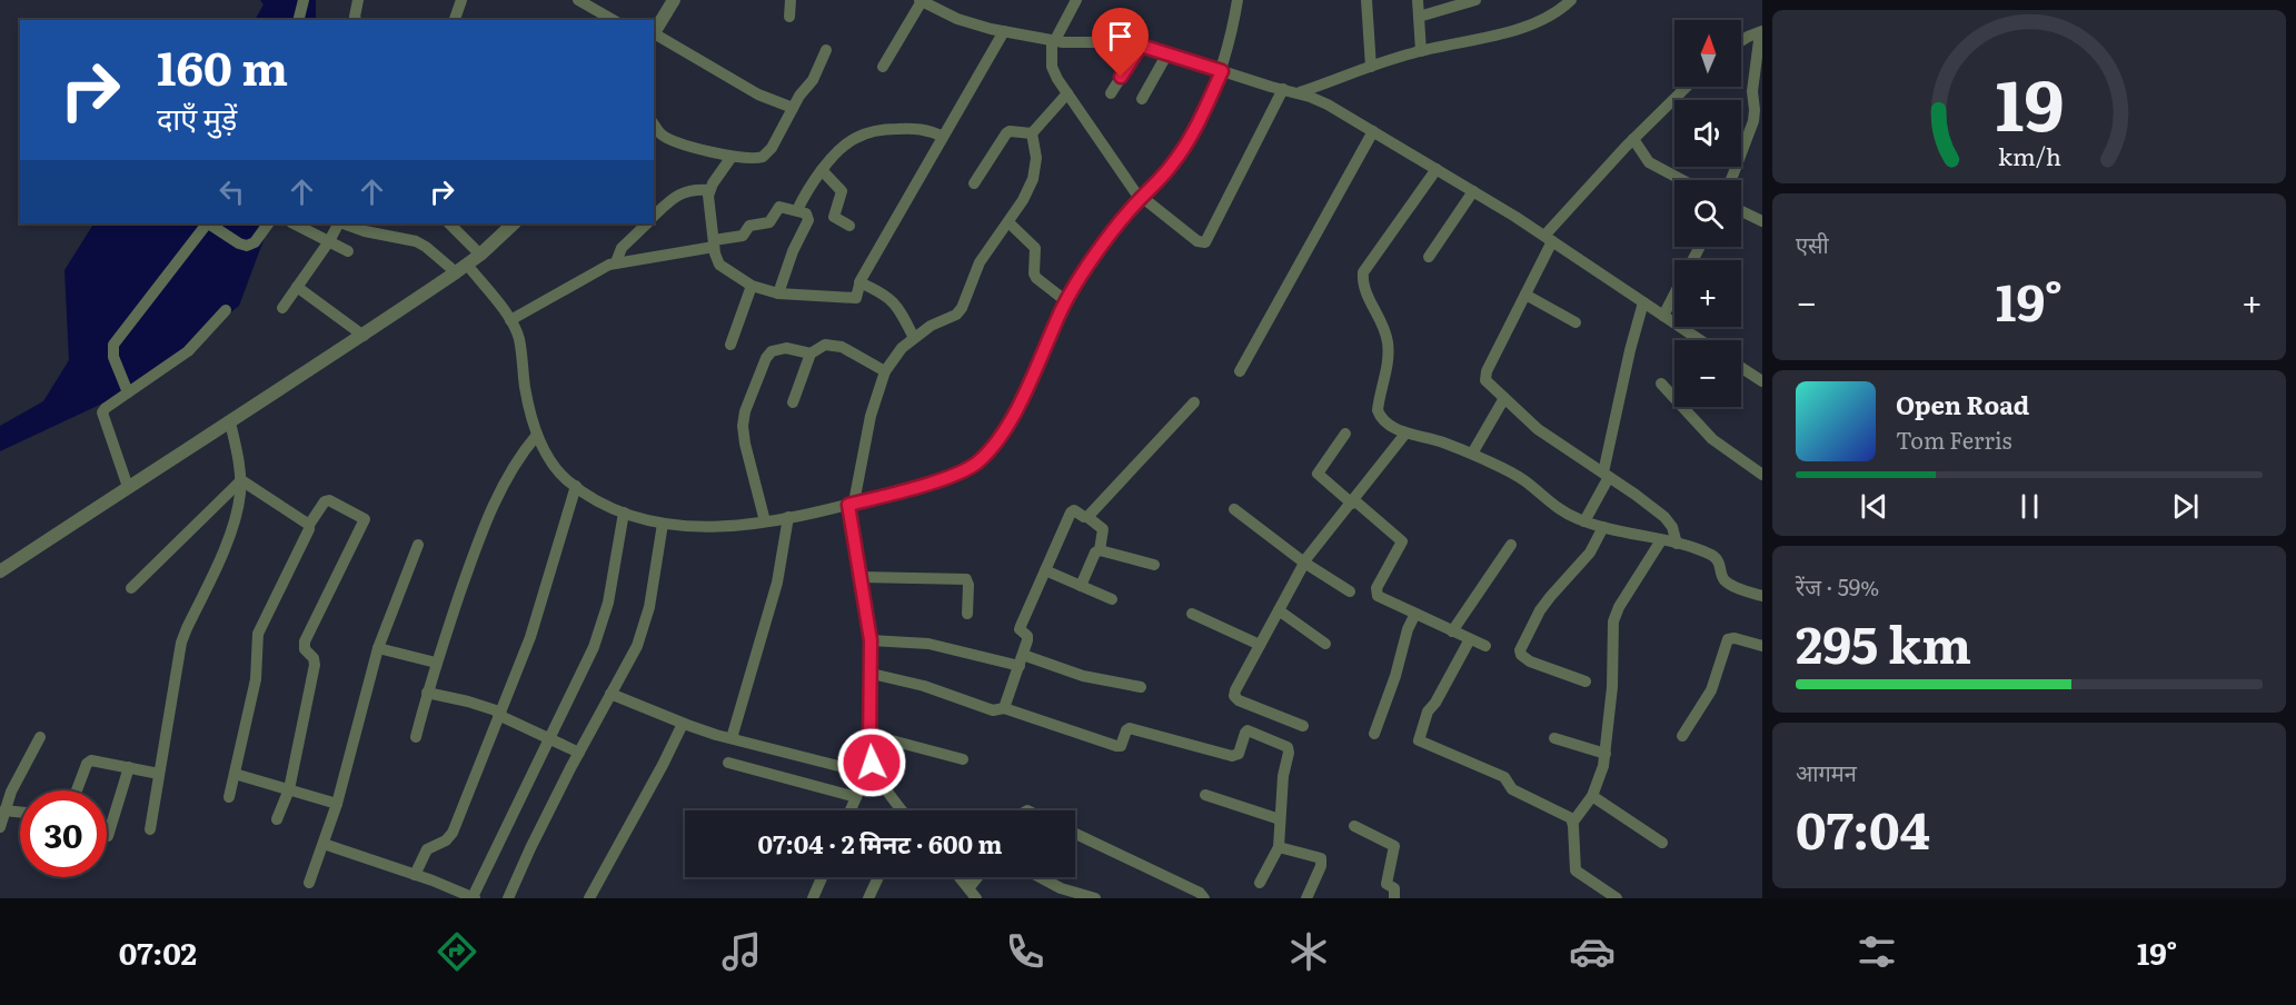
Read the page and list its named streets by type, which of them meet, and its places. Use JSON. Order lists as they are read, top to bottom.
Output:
{
  "north": "top",
  "page": {
    "map_buttons": ["+", "−"],
    "turn": ["160 m", "दाएँ मुड़ें"],
    "tile": [
      "एसी",
      ["रेंज · 59%", "295 km"],
      ["आगमन", "07:04"]
    ],
    "heat": ["−", "19°", "+"],
    "song": ["Open Road", "Tom Ferris"],
    "limit": "30",
    "trip": "07:04 · 2 मिनट · 600 m",
    "tabs": ["07:02", "19°"],
    "gauge": ["19", "km/h"]
  }
}
